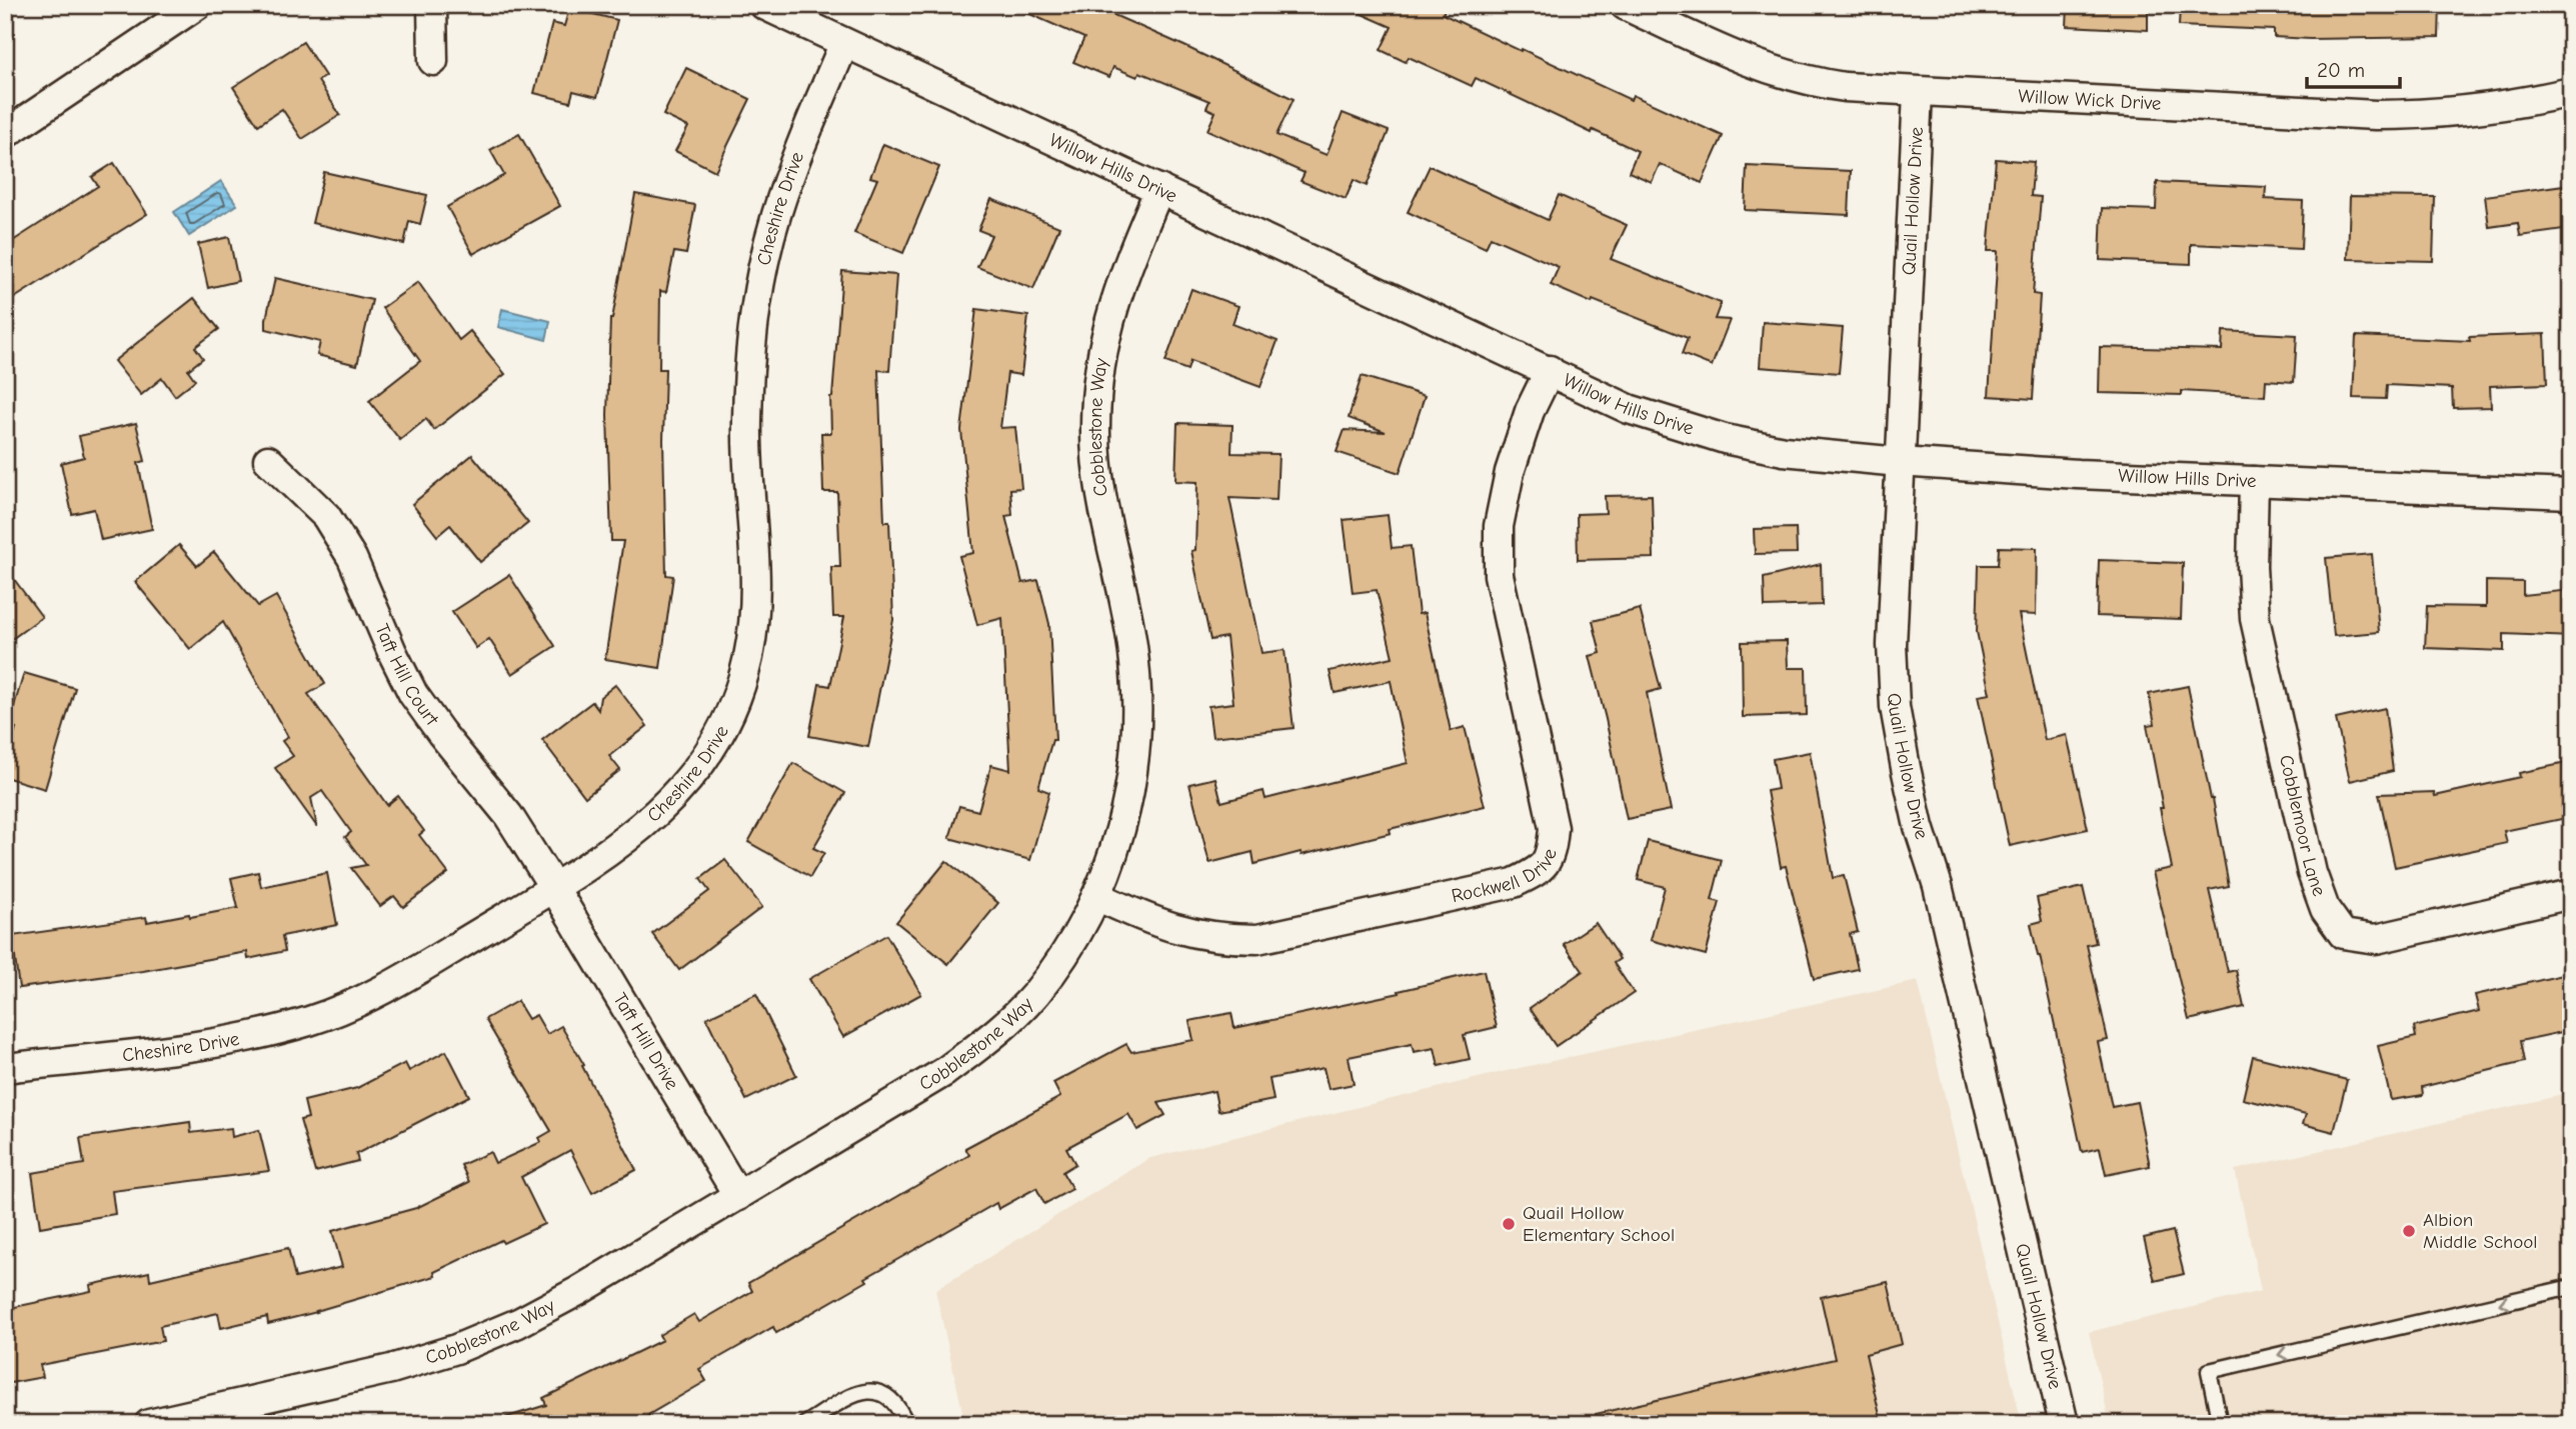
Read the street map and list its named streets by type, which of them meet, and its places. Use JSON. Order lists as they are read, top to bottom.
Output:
{
  "streets": {
    "street": [
      "Willow Wick Drive",
      "Willow Hills Drive",
      "Quail Hollow Drive",
      "Cheshire Drive",
      "Cobblestone Way",
      "Taft Hill Court",
      "Cobblemoor Lane",
      "Rockwell Drive",
      "Taft Hill Drive"
    ]
  },
  "crossings": [
    ["Willow Wick Drive", "Quail Hollow Drive"],
    ["Willow Hills Drive", "Quail Hollow Drive"],
    ["Willow Hills Drive", "Cheshire Drive"],
    ["Willow Hills Drive", "Cobblestone Way"],
    ["Willow Hills Drive", "Cobblemoor Lane"],
    ["Willow Hills Drive", "Rockwell Drive"],
    ["Cheshire Drive", "Taft Hill Court"],
    ["Cheshire Drive", "Taft Hill Drive"],
    ["Cobblestone Way", "Rockwell Drive"],
    ["Cobblestone Way", "Taft Hill Drive"],
    ["Taft Hill Court", "Taft Hill Drive"]
  ],
  "places": ["Quail Hollow Elementary School", "Albion Middle School"],
  "scale_bar": "20 m"
}
